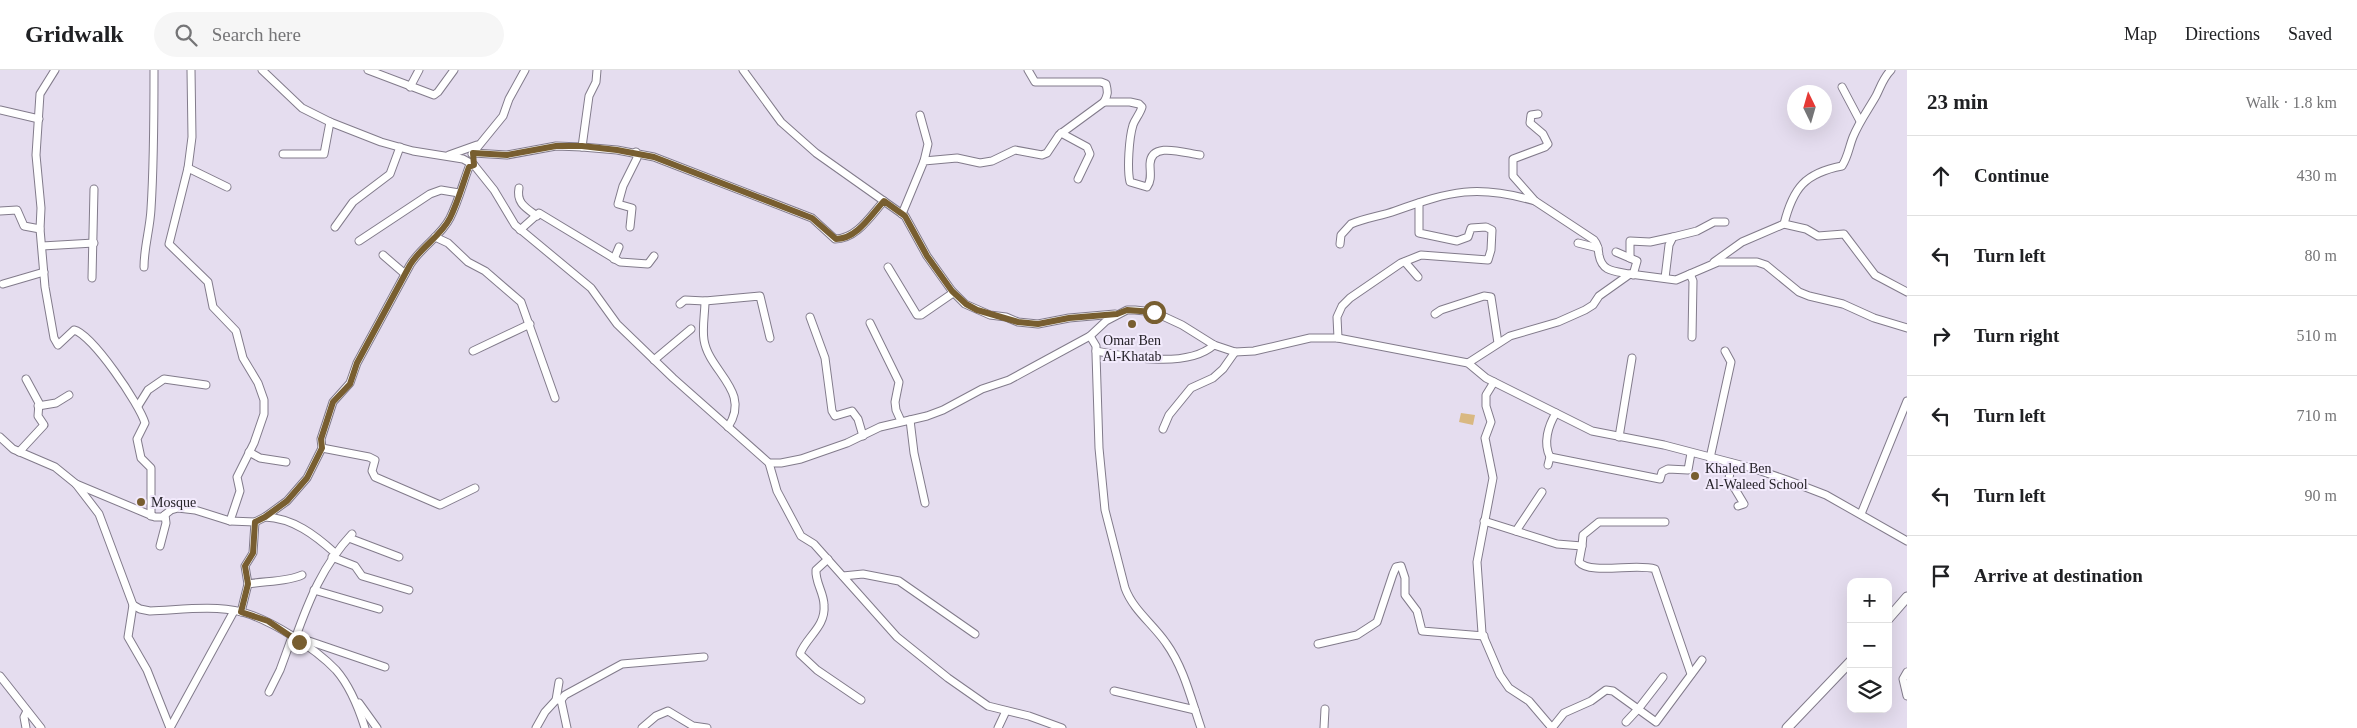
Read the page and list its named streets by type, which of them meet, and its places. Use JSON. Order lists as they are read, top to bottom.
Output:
{
  "places": ["Omar Ben Al-Khatab", "Khaled Ben Al-Waleed School", "Mosque"],
  "north": "top",
  "page": {
    "header": "Gridwalk",
    "search": "Search here",
    "nav": ["Map", "Directions", "Saved"],
    "heading": ["23 min", "Walk · 1.8 km"],
    "list": [
      ["Continue", "430 m"],
      ["Turn left", "80 m"],
      ["Turn right", "510 m"],
      ["Turn left", "710 m"],
      ["Turn left", "90 m"],
      "Arrive at destination"
    ],
    "map_buttons": ["+", "−"]
  }
}
